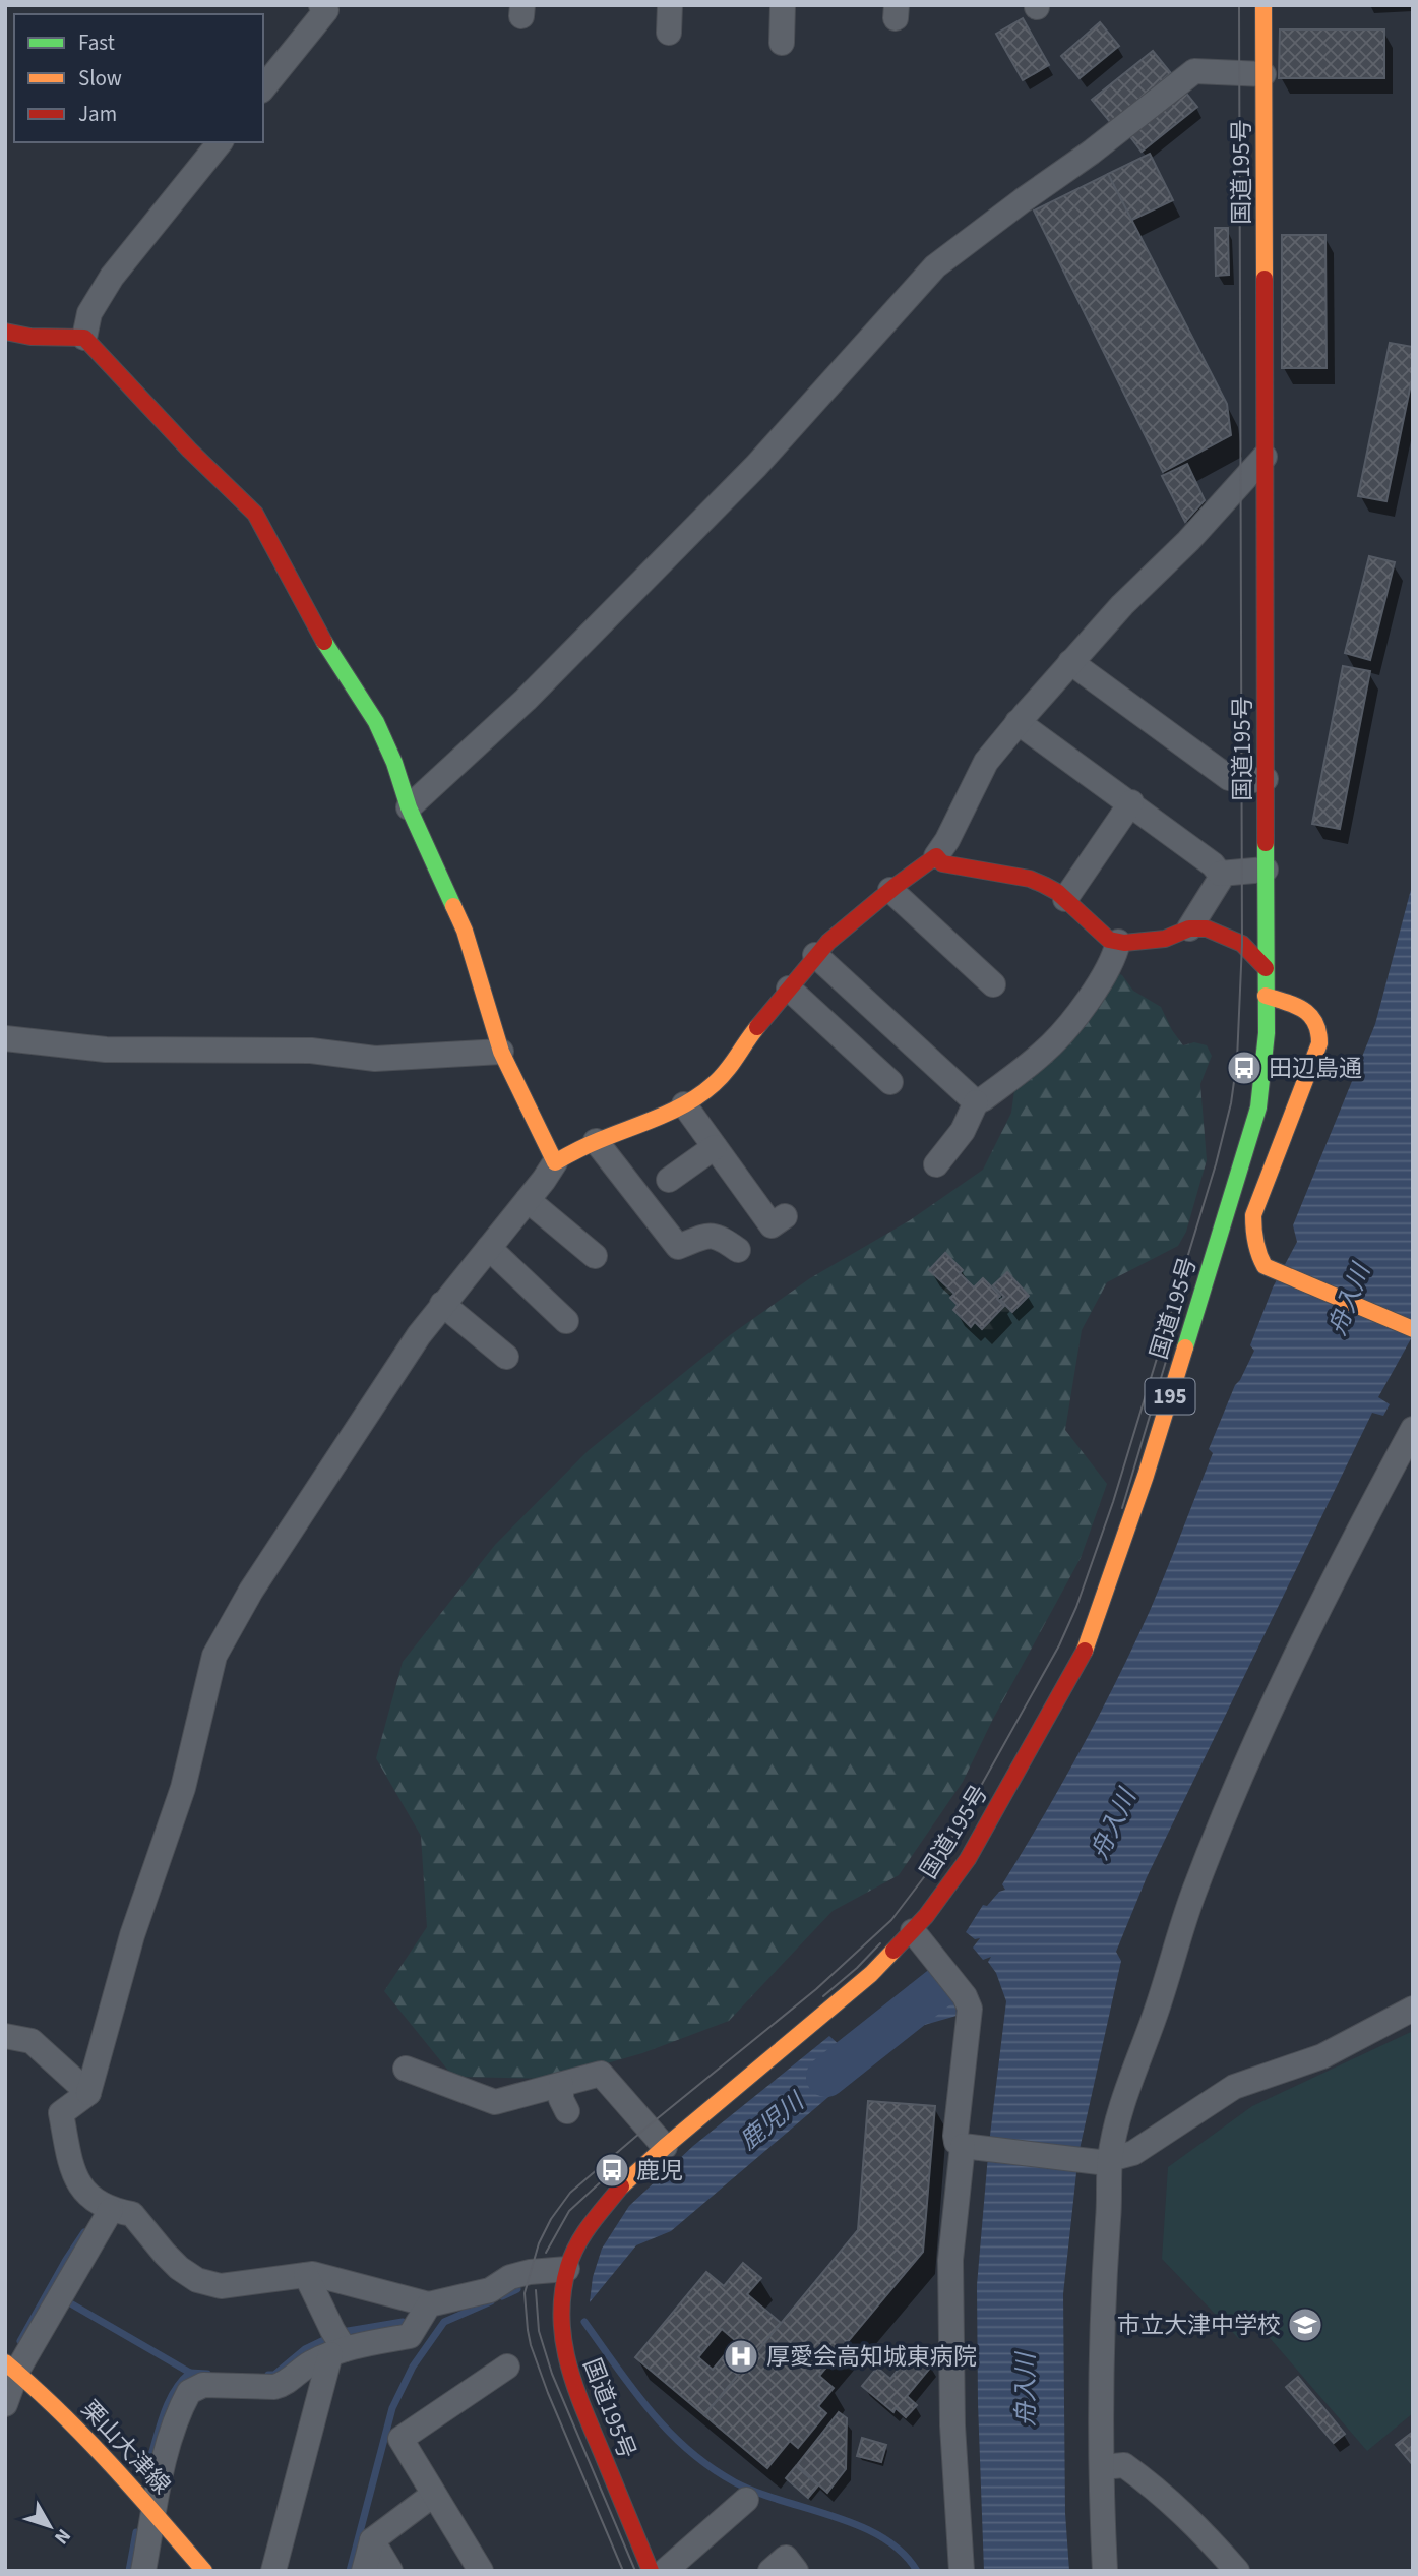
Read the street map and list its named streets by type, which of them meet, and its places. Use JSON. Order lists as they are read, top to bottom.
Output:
{
  "streets": {
    "main road": ["国道195号", "195", "栗山大津線"]
  },
  "water": ["舟入川", "鹿児川"],
  "places": {
    "bus stop": ["田辺島通", "鹿児"],
    "school or university": ["市立大津中学校"],
    "hospital": ["厚愛会高知城東病院"]
  },
  "legend": ["Fast", "Slow", "Jam"],
  "north": "bottom right"
}
